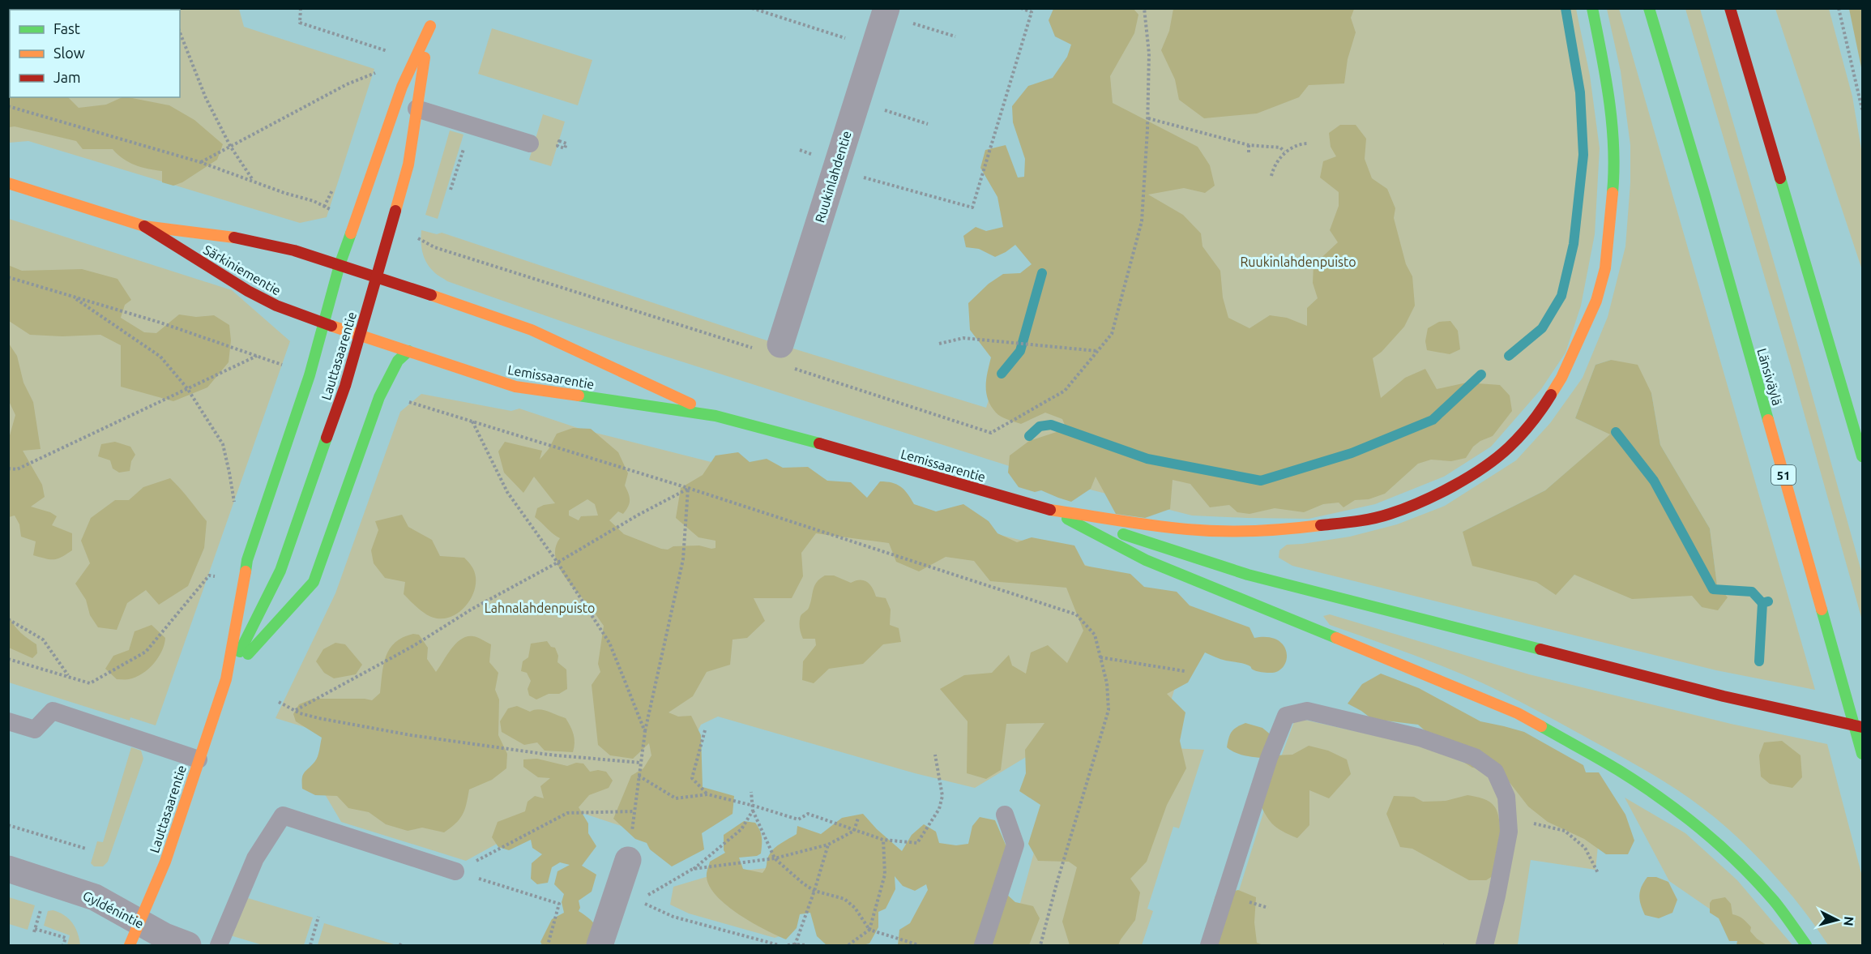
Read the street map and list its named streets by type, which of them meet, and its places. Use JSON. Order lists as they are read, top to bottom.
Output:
{
  "streets": {
    "main road": [
      "Särkiniementie",
      "Lauttasaarentie",
      "Lemissaarentie",
      "Länsiväylä",
      "51"
    ],
    "street": ["Ruukinlahdentie", "Gyldénintie"]
  },
  "crossings": [
    ["Särkiniementie", "Lauttasaarentie"],
    ["Särkiniementie", "Lemissaarentie"],
    ["Lauttasaarentie", "Lemissaarentie"],
    ["Lauttasaarentie", "Gyldénintie"]
  ],
  "parks": ["Ruukinlahdenpuisto", "Lahnalahdenpuisto"],
  "legend": ["Fast", "Slow", "Jam"],
  "north": "right"
}
